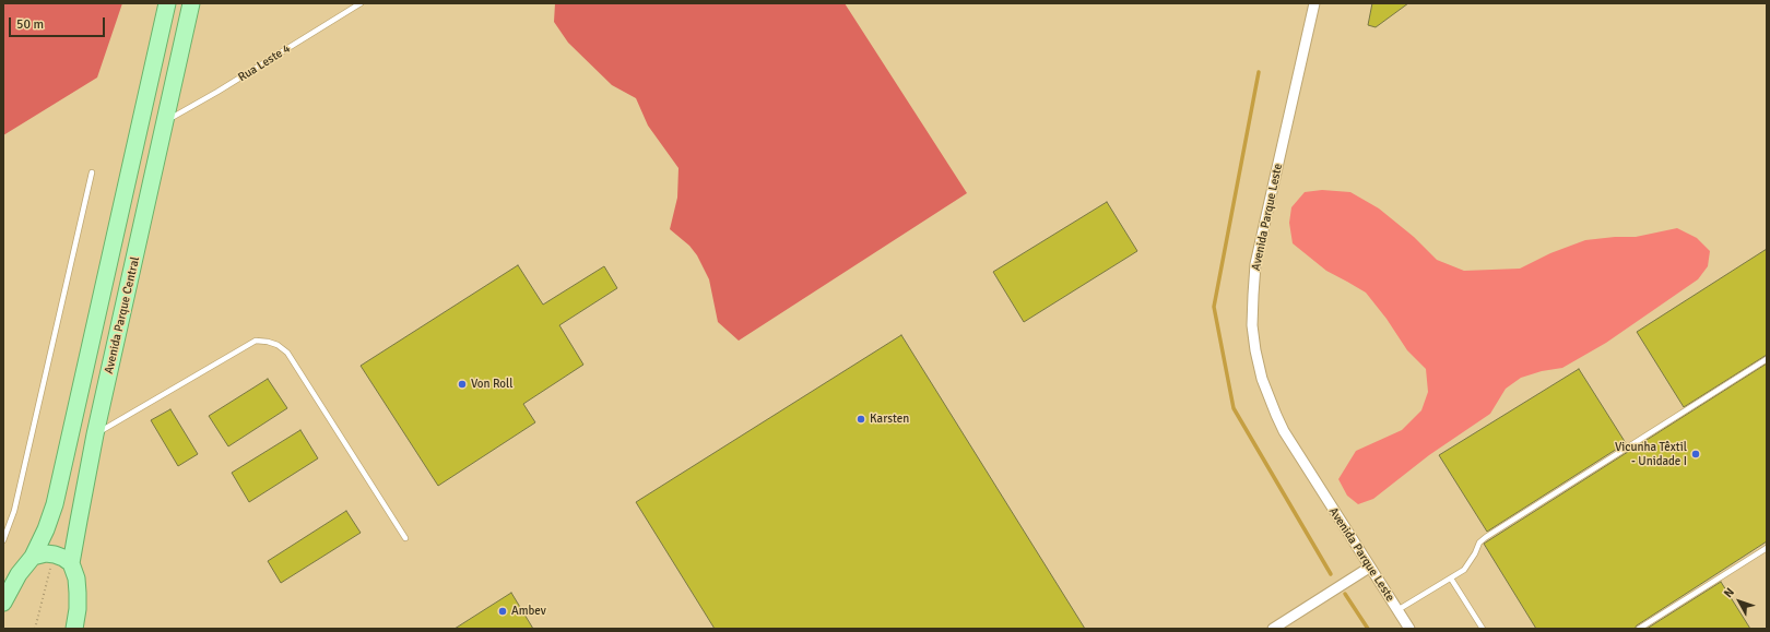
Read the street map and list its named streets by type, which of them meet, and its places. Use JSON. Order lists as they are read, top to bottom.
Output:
{
  "streets": {
    "main road": ["Avenida Parque Central"],
    "street": ["Avenida Parque Leste"],
    "lane": ["Rua Leste 4"]
  },
  "crossings": [
    ["Rua Leste 4", "Avenida Parque Central"]
  ],
  "places": [
    "Von Roll",
    "Karsten",
    "Vicunha Têxtil - Unidade I",
    "Ambev"
  ],
  "scale_bar": "50 m",
  "north": "top left"
}
